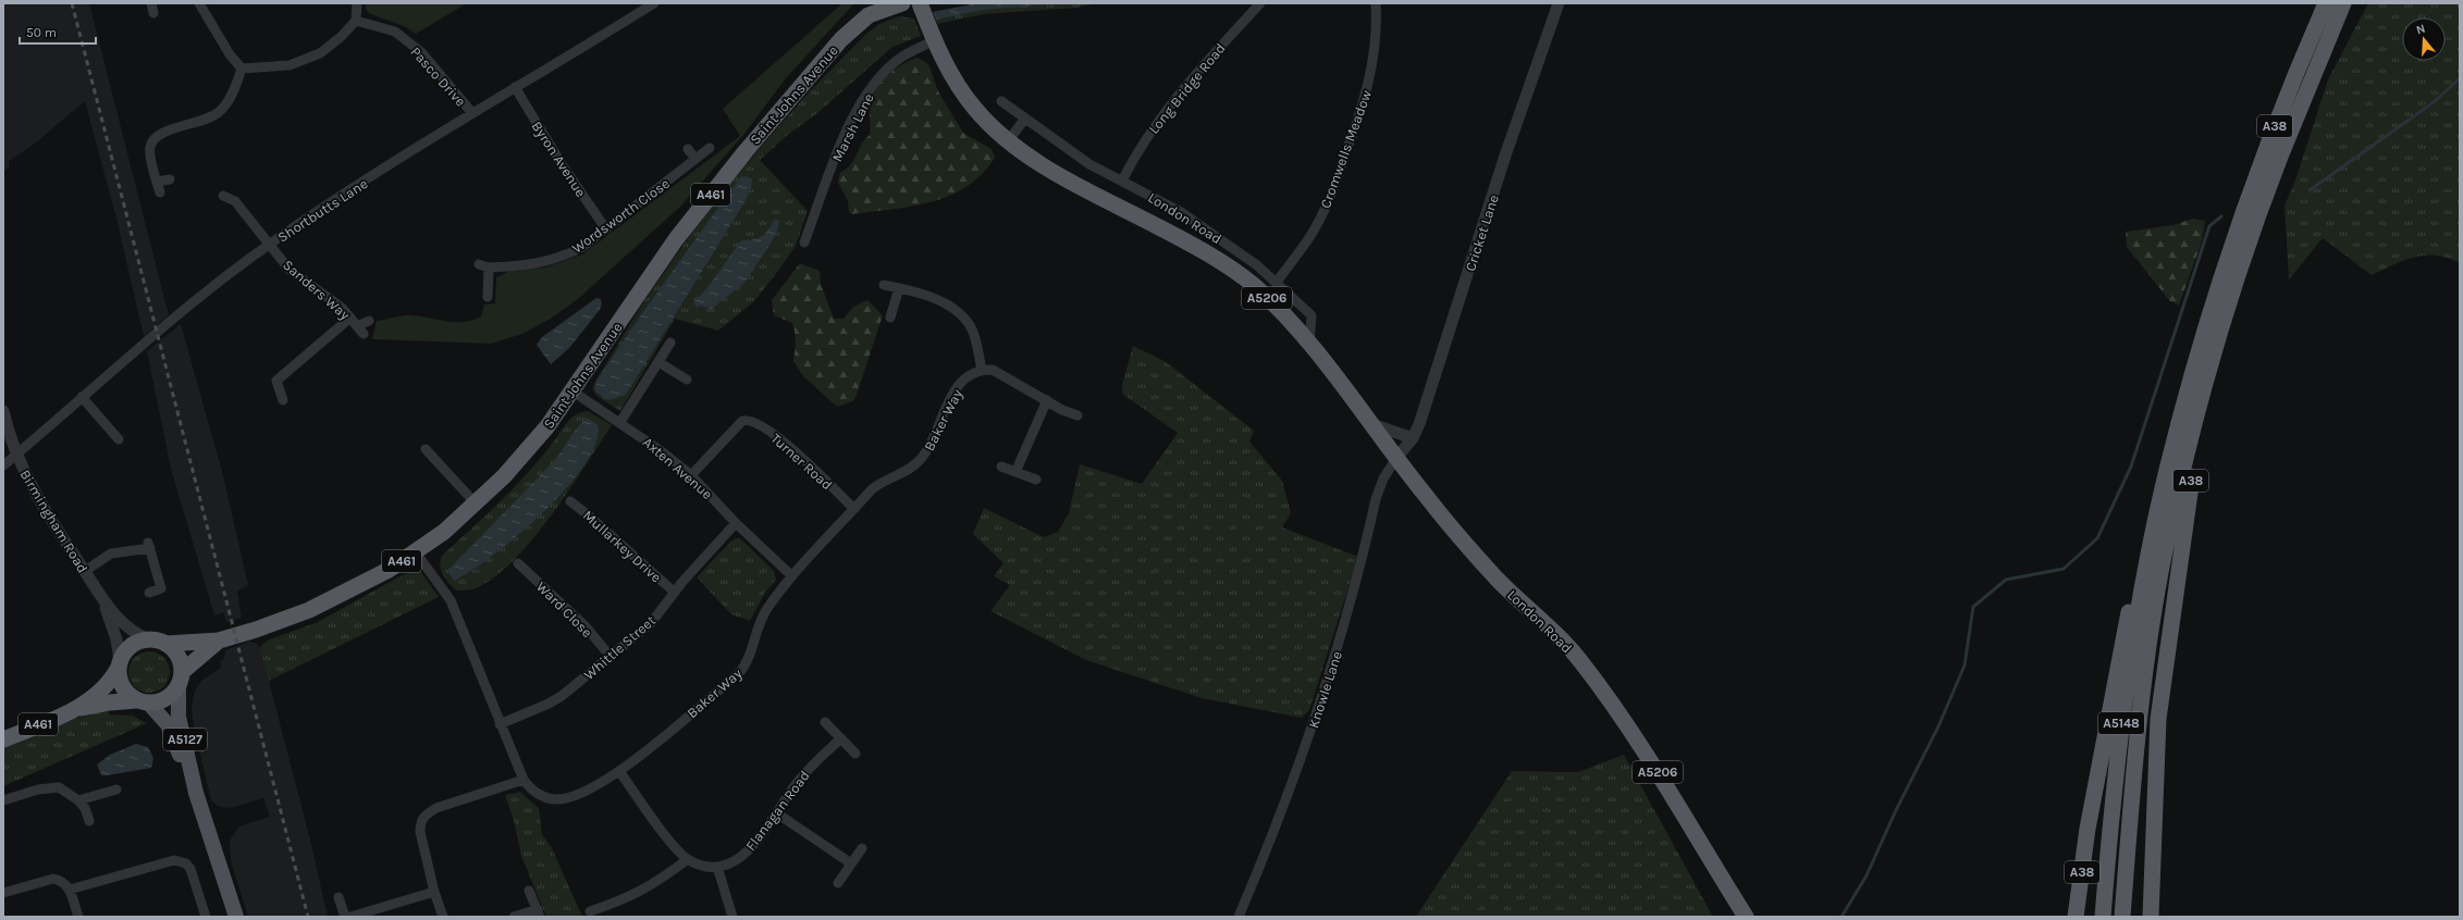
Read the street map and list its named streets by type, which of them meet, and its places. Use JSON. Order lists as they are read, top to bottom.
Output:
{
  "streets": {
    "highway": [
      "Saint Johns Avenue",
      "A38",
      "A461",
      "London Road",
      "A5206",
      "A5148"
    ],
    "main road": ["A5127"],
    "street": [
      "Pasco Drive",
      "Long Bridge Road",
      "Marsh Lane",
      "Cromwells Meadow",
      "Byron Avenue",
      "Shortbutts Lane",
      "Wordsworth Close",
      "Cricket Lane",
      "Sanders Way",
      "Baker Way",
      "Turner Road",
      "Axten Avenue",
      "Birmingham Road",
      "Mullarkey Drive",
      "Ward Close",
      "Whittle Street",
      "Knowle Lane",
      "Flanagan Road"
    ]
  },
  "crossings": [
    ["Pasco Drive", "Shortbutts Lane"],
    ["Long Bridge Road", "London Road"],
    ["Saint Johns Avenue", "A461"],
    ["Saint Johns Avenue", "Baker Way"],
    ["Saint Johns Avenue", "Axten Avenue"],
    ["Saint Johns Avenue", "Birmingham Road"],
    ["Saint Johns Avenue", "A5127"],
    ["A38", "A5148"],
    ["Marsh Lane", "London Road"],
    ["Cromwells Meadow", "London Road"],
    ["Byron Avenue", "Shortbutts Lane"],
    ["Byron Avenue", "Wordsworth Close"],
    ["A461", "Birmingham Road"],
    ["A461", "A5127"],
    ["Shortbutts Lane", "Sanders Way"],
    ["Shortbutts Lane", "Birmingham Road"],
    ["London Road", "Cricket Lane"],
    ["London Road", "Knowle Lane"],
    ["Cricket Lane", "Knowle Lane"],
    ["Baker Way", "Turner Road"],
    ["Baker Way", "Axten Avenue"],
    ["Baker Way", "Whittle Street"],
    ["Turner Road", "Axten Avenue"],
    ["Axten Avenue", "Whittle Street"],
    ["Birmingham Road", "A5127"],
    ["Mullarkey Drive", "Whittle Street"],
    ["Ward Close", "Whittle Street"]
  ],
  "scale_bar": "50 m",
  "north": "top"
}
